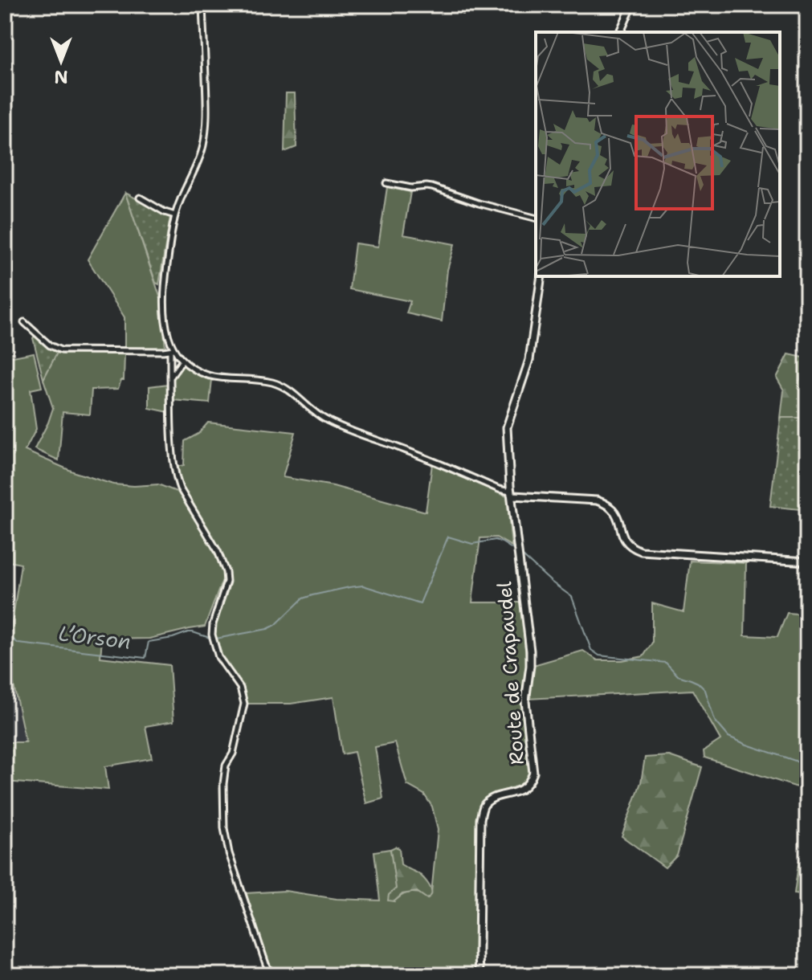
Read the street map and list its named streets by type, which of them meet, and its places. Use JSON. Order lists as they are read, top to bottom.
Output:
{
  "streets": {
    "street": ["Route de Crapaudel"]
  },
  "water": ["L’Orson"],
  "north": "bottom"
}
